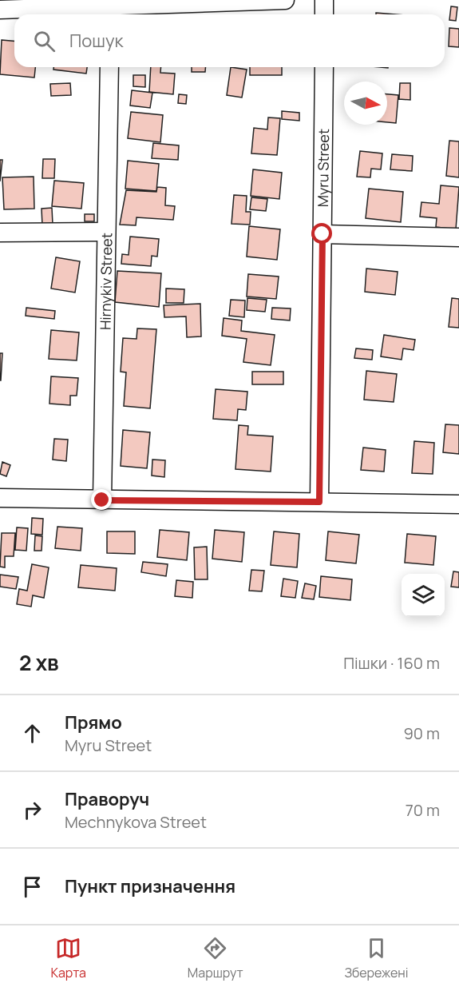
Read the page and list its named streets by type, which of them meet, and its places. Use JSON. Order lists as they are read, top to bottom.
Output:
{
  "streets": {
    "street": ["Myru Street", "Hirnykiv Street"]
  },
  "north": "right",
  "page": {
    "search": "Пошук",
    "heading": ["2 хв", "Пішки · 160 m"],
    "list": [
      ["Прямо", "Myru Street", "90 m"],
      ["Праворуч", "Mechnykova Street", "70 m"],
      "Пункт призначення"
    ],
    "nav": ["Карта", "Маршрут", "Збережені"]
  }
}
